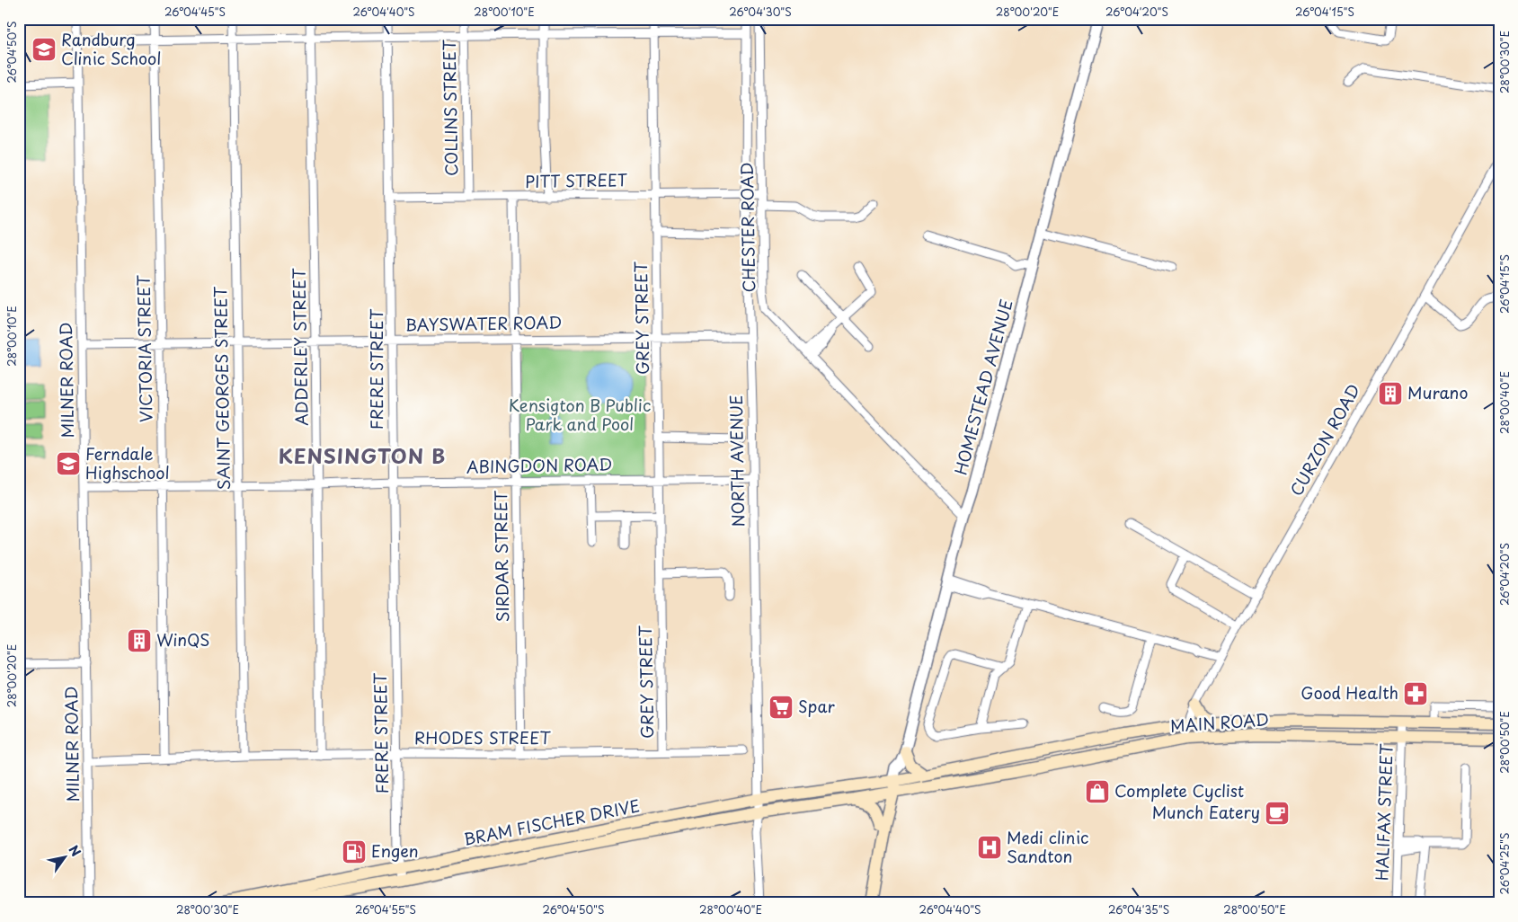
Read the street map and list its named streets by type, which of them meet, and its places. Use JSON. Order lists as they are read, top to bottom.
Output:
{
  "streets": {
    "main road": ["MAIN ROAD", "BRAM FISCHER DRIVE"],
    "street": [
      "COLLINS STREET",
      "PITT STREET",
      "CHESTER ROAD",
      "GREY STREET",
      "BAYSWATER ROAD",
      "ADDERLEY STREET",
      "VICTORIA STREET",
      "FRERE STREET",
      "MILNER ROAD",
      "HOMESTEAD AVENUE",
      "SAINT GEORGES STREET",
      "CURZON ROAD",
      "NORTH AVENUE",
      "ABINGDON ROAD",
      "SIRDAR STREET",
      "RHODES STREET",
      "HALIFAX STREET"
    ]
  },
  "crossings": [
    ["COLLINS STREET", "PITT STREET"],
    ["PITT STREET", "CHESTER ROAD"],
    ["PITT STREET", "GREY STREET"],
    ["PITT STREET", "FRERE STREET"],
    ["PITT STREET", "NORTH AVENUE"],
    ["PITT STREET", "SIRDAR STREET"],
    ["CHESTER ROAD", "HOMESTEAD AVENUE"],
    ["GREY STREET", "BAYSWATER ROAD"],
    ["GREY STREET", "ABINGDON ROAD"],
    ["GREY STREET", "RHODES STREET"],
    ["BAYSWATER ROAD", "ADDERLEY STREET"],
    ["BAYSWATER ROAD", "VICTORIA STREET"],
    ["BAYSWATER ROAD", "FRERE STREET"],
    ["BAYSWATER ROAD", "MILNER ROAD"],
    ["BAYSWATER ROAD", "SAINT GEORGES STREET"],
    ["BAYSWATER ROAD", "NORTH AVENUE"],
    ["BAYSWATER ROAD", "SIRDAR STREET"],
    ["ADDERLEY STREET", "ABINGDON ROAD"],
    ["ADDERLEY STREET", "RHODES STREET"],
    ["VICTORIA STREET", "ABINGDON ROAD"],
    ["VICTORIA STREET", "RHODES STREET"],
    ["FRERE STREET", "ABINGDON ROAD"],
    ["FRERE STREET", "RHODES STREET"],
    ["FRERE STREET", "BRAM FISCHER DRIVE"],
    ["MILNER ROAD", "ABINGDON ROAD"],
    ["MILNER ROAD", "RHODES STREET"],
    ["HOMESTEAD AVENUE", "MAIN ROAD"],
    ["HOMESTEAD AVENUE", "BRAM FISCHER DRIVE"],
    ["SAINT GEORGES STREET", "ABINGDON ROAD"],
    ["SAINT GEORGES STREET", "RHODES STREET"],
    ["CURZON ROAD", "MAIN ROAD"],
    ["NORTH AVENUE", "ABINGDON ROAD"],
    ["NORTH AVENUE", "BRAM FISCHER DRIVE"],
    ["ABINGDON ROAD", "SIRDAR STREET"],
    ["SIRDAR STREET", "RHODES STREET"],
    ["MAIN ROAD", "HALIFAX STREET"],
    ["MAIN ROAD", "BRAM FISCHER DRIVE"]
  ],
  "districts": ["KENSINGTON B"],
  "parks": ["Kensigton B Public Park and Pool"],
  "places": {
    "school or university": ["Randburg Clinic School", "Ferndale Highschool"],
    "building": ["Murano", "WinQS"],
    "pharmacy": ["Good Health"],
    "supermarket": ["Spar"],
    "shop": ["Complete Cyclist"],
    "cafe": ["Munch Eatery"],
    "hospital": ["Medi clinic Sandton"],
    "fuel station": ["Engen"]
  },
  "north": "top right",
  "coordinates": [
    "26°04'45\"S",
    "26°04'40\"S",
    "28°00'10\"E",
    "26°04'30\"S",
    "28°00'20\"E",
    "26°04'20\"S",
    "26°04'15\"S",
    "26°04'50\"S",
    "28°00'30\"E",
    "28°00'40\"E",
    "28°00'50\"E",
    "26°04'25\"S",
    "26°04'55\"S",
    "26°04'35\"S"
  ]
}
